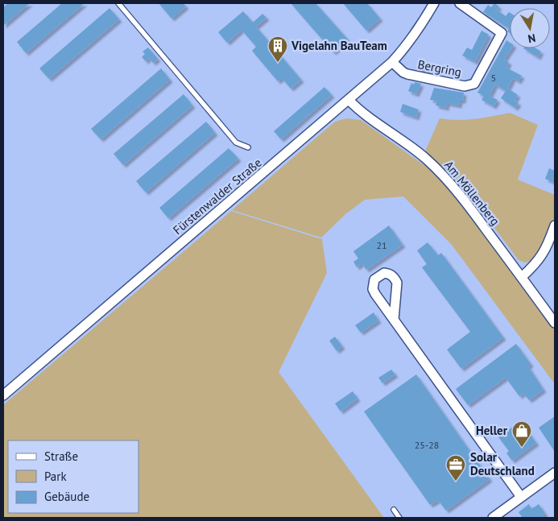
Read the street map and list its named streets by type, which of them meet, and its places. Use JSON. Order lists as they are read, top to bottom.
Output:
{
  "streets": {
    "street": ["Bergring", "Am Möllenberg", "Fürstenwalder Straße"]
  },
  "crossings": [
    ["Bergring", "Fürstenwalder Straße"],
    ["Am Möllenberg", "Fürstenwalder Straße"]
  ],
  "places": {
    "building": ["Vigelahn BauTeam"],
    "shop": ["Heller"],
    "office": ["Solar Deutschland"]
  },
  "house_numbers": ["5", "21", "25-28"],
  "legend": ["Straße", "Park", "Gebäude"],
  "north": "bottom"
}
